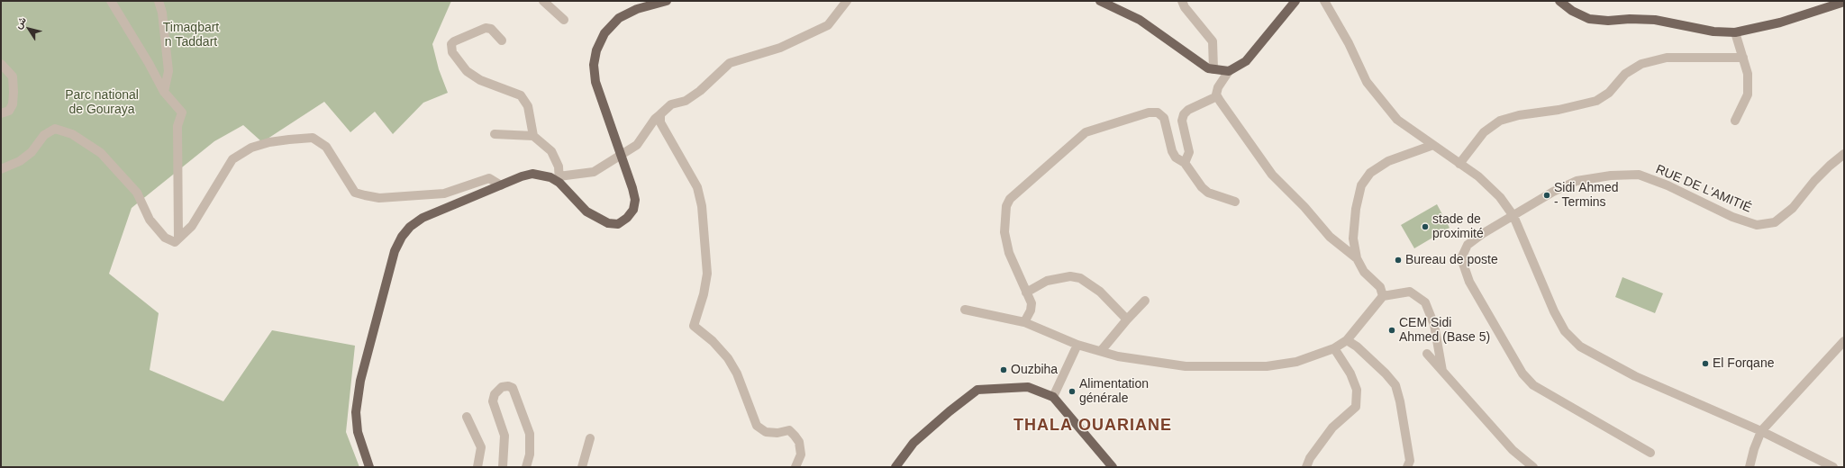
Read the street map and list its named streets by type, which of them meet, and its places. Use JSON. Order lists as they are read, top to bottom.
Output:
{
  "streets": {
    "street": ["RUE DE L'AMITIÉ"]
  },
  "districts": ["THALA OUARIANE"],
  "parks": ["Timaqbart n Taddart", "Parc national de Gouraya"],
  "places": [
    "Sidi Ahmed - Termins",
    "stade de proximité",
    "Bureau de poste",
    "CEM Sidi Ahmed (Base 5)",
    "El Forqane",
    "Ouzbiha",
    "Alimentation générale"
  ],
  "north": "top left"
}
